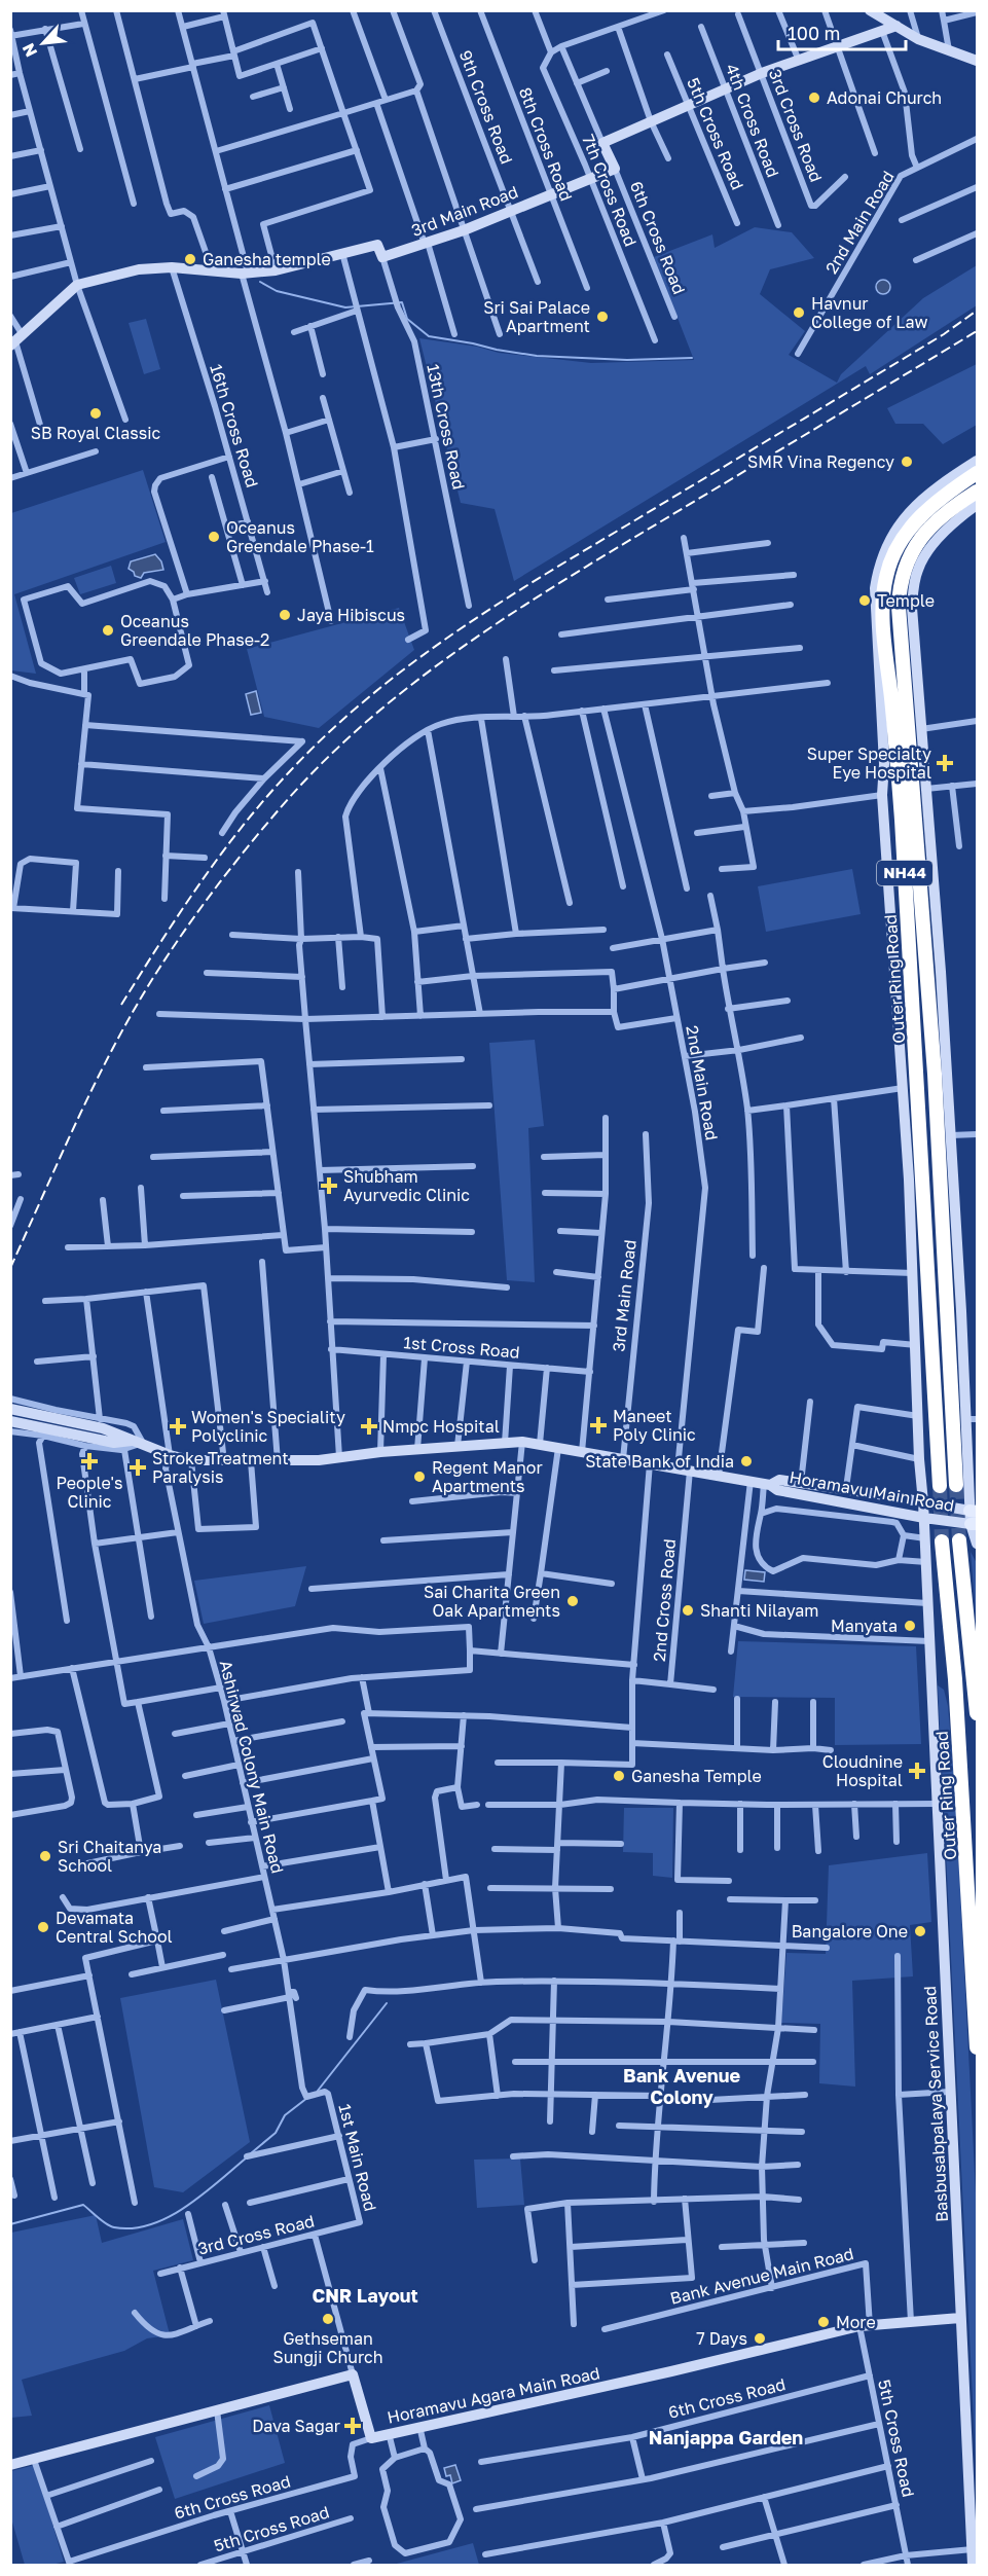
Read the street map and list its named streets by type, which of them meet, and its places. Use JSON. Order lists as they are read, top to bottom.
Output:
{
  "streets": {
    "highway": ["NH44", "Outer Ring Road"],
    "street": [
      "9th Cross Road",
      "4th Cross Road",
      "3rd Cross Road",
      "5th Cross Road",
      "8th Cross Road",
      "7th Cross Road",
      "3rd Main Road",
      "2nd Main Road",
      "6th Cross Road",
      "16th Cross Road",
      "13th Cross Road",
      "1st Cross Road",
      "Horamavu Main Road",
      "2nd Cross Road",
      "Ashirwad Colony Main Road",
      "Basbusabpalaya Service Road",
      "1st Main Road",
      "Bank Avenue Main Road",
      "Horamavu Agara Main Road"
    ]
  },
  "crossings": [
    ["9th Cross Road", "3rd Main Road"],
    ["3rd Cross Road", "1st Main Road"],
    ["5th Cross Road", "6th Cross Road"],
    ["5th Cross Road", "Bank Avenue Main Road"],
    ["5th Cross Road", "Horamavu Agara Main Road"],
    ["8th Cross Road", "3rd Main Road"],
    ["7th Cross Road", "3rd Main Road"],
    ["3rd Main Road", "6th Cross Road"],
    ["3rd Main Road", "13th Cross Road"],
    ["3rd Main Road", "Horamavu Main Road"],
    ["2nd Main Road", "Horamavu Main Road"],
    ["6th Cross Road", "Horamavu Agara Main Road"],
    ["Outer Ring Road", "Basbusabpalaya Service Road"],
    ["Horamavu Main Road", "2nd Cross Road"],
    ["Horamavu Main Road", "Ashirwad Colony Main Road"],
    ["Horamavu Main Road", "Basbusabpalaya Service Road"],
    ["Ashirwad Colony Main Road", "1st Main Road"],
    ["Basbusabpalaya Service Road", "Horamavu Agara Main Road"],
    ["Bank Avenue Main Road", "Horamavu Agara Main Road"]
  ],
  "districts": ["Bank Avenue Colony", "CNR Layout", "Nanjappa Garden"],
  "places": {
    "other": [
      "Adonai Church",
      "Ganesha temple",
      "Havnur College of Law",
      "Sri Sai Palace Apartment",
      "SB Royal Classic",
      "SMR Vina Regency",
      "Oceanus Greendale Phase-1",
      "Temple",
      "Jaya Hibiscus",
      "Oceanus Greendale Phase-2",
      "State Bank of India",
      "Regent Manor Apartments",
      "Sai Charita Green Oak Apartments",
      "Shanti Nilayam",
      "Manyata",
      "Ganesha Temple",
      "Sri Chaitanya School",
      "Devamata Central School",
      "Bangalore One",
      "Gethseman Sungji Church",
      "More",
      "7 Days"
    ],
    "health": [
      "Super Specialty Eye Hospital",
      "Shubham Ayurvedic Clinic",
      "Maneet Poly Clinic",
      "Women's Speciality Polyclinic",
      "Nmpc Hospital",
      "People's Clinic",
      "Stroke Treatment Paralysis",
      "Cloudnine Hospital",
      "Dava Sagar"
    ]
  },
  "scale_bar": "100 m",
  "north": "bottom left"
}
